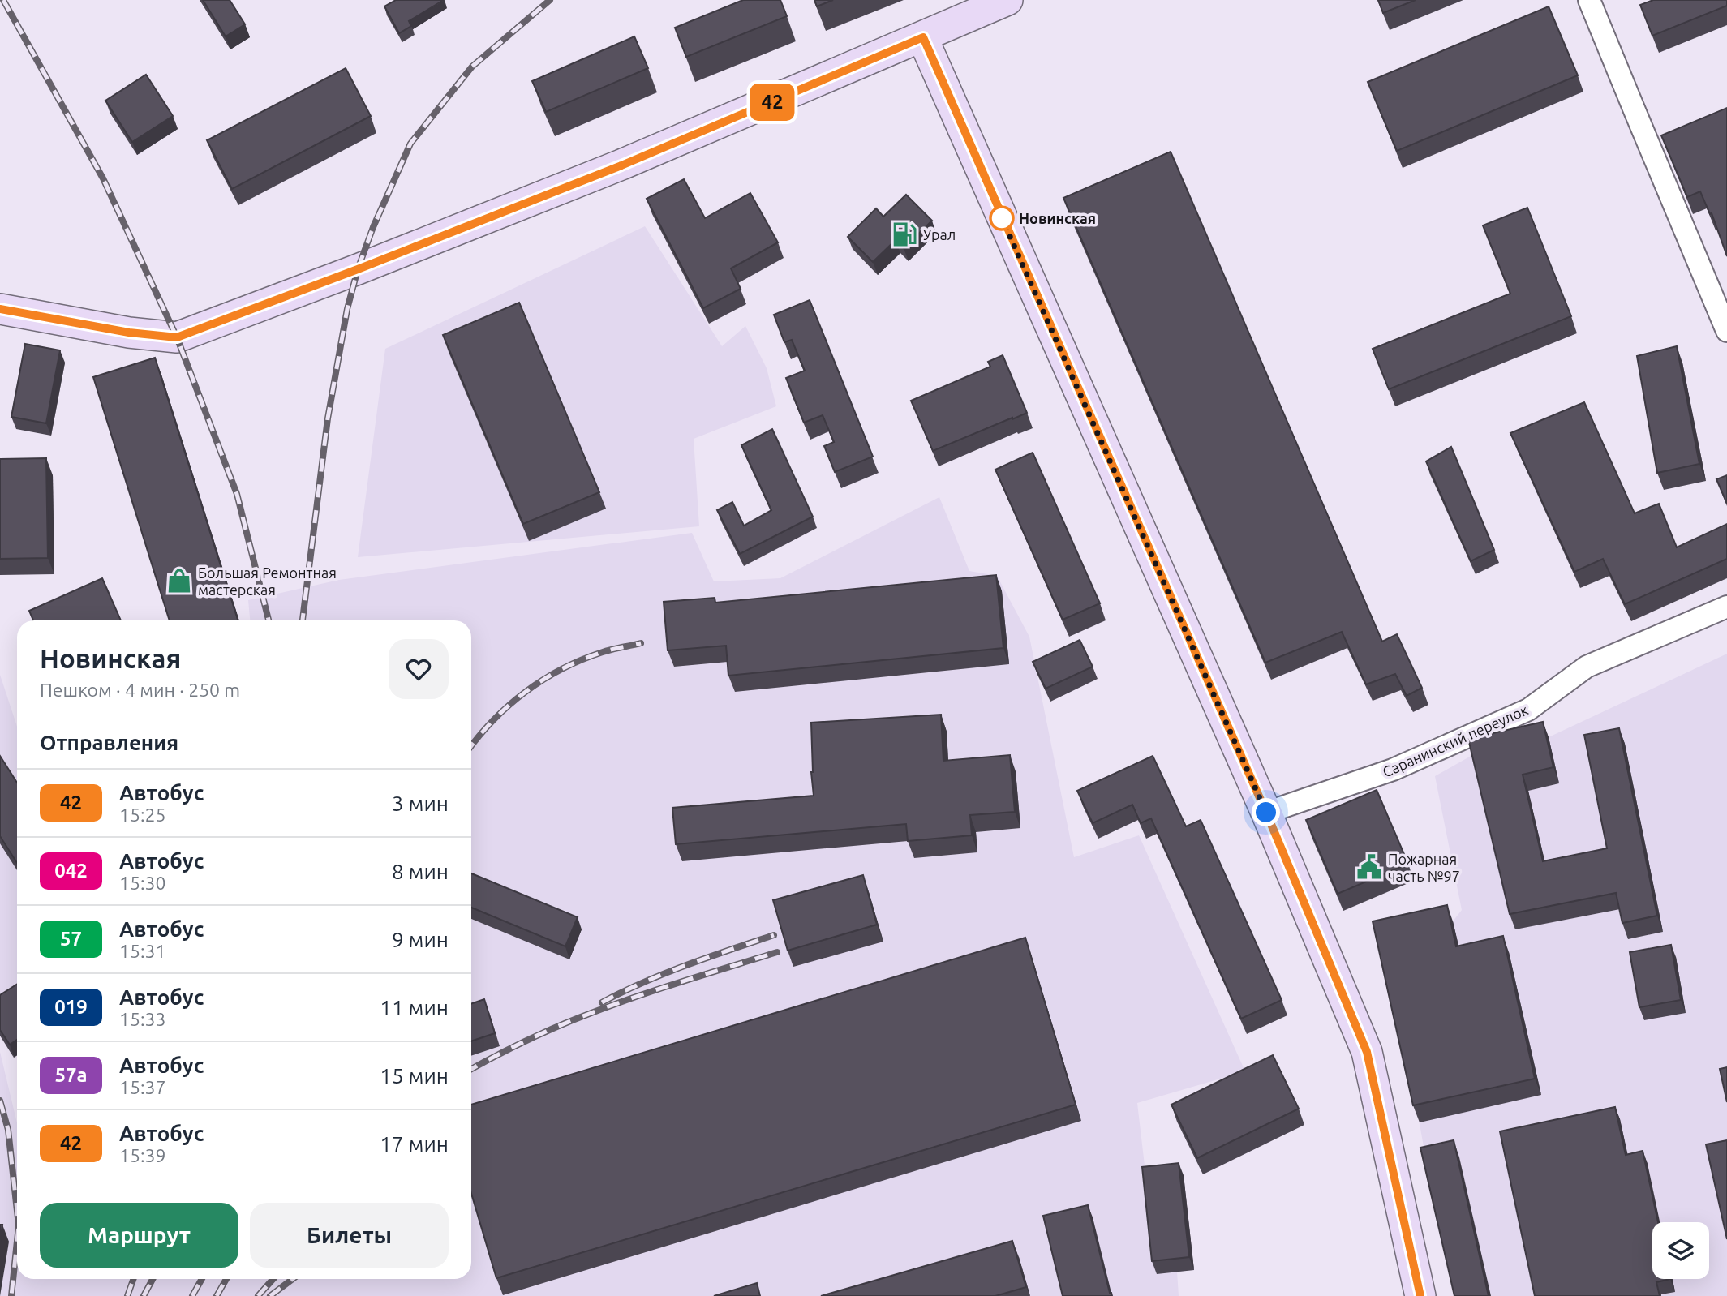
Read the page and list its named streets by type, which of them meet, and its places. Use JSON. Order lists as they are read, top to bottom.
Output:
{
  "streets": {
    "street": ["Саранинский переулок"]
  },
  "places": {
    "other": ["Новинская"],
    "fuel station": ["Урал"],
    "shop": ["Большая Ремонтная мастерская"],
    "public building": ["Пожарная часть №97"]
  },
  "lines": ["bus line 42"],
  "page": {
    "on_map": "42",
    "heading": [
      ["Новинская", "Пешком · 4 мин · 250 m"],
      "Отправления"
    ],
    "list": [
      {
        "mark": "42",
        "name": "Автобус",
        "note": "15:25",
        "value": "3 мин"
      },
      {
        "mark": "042",
        "name": "Автобус",
        "note": "15:30",
        "value": "8 мин"
      },
      {
        "mark": "57",
        "name": "Автобус",
        "note": "15:31",
        "value": "9 мин"
      },
      {
        "mark": "019",
        "name": "Автобус",
        "note": "15:33",
        "value": "11 мин"
      },
      {
        "mark": "57а",
        "name": "Автобус",
        "note": "15:37",
        "value": "15 мин"
      },
      {
        "mark": "42",
        "name": "Автобус",
        "note": "15:39",
        "value": "17 мин"
      }
    ],
    "buttons": ["Маршрут", "Билеты"]
  }
}
